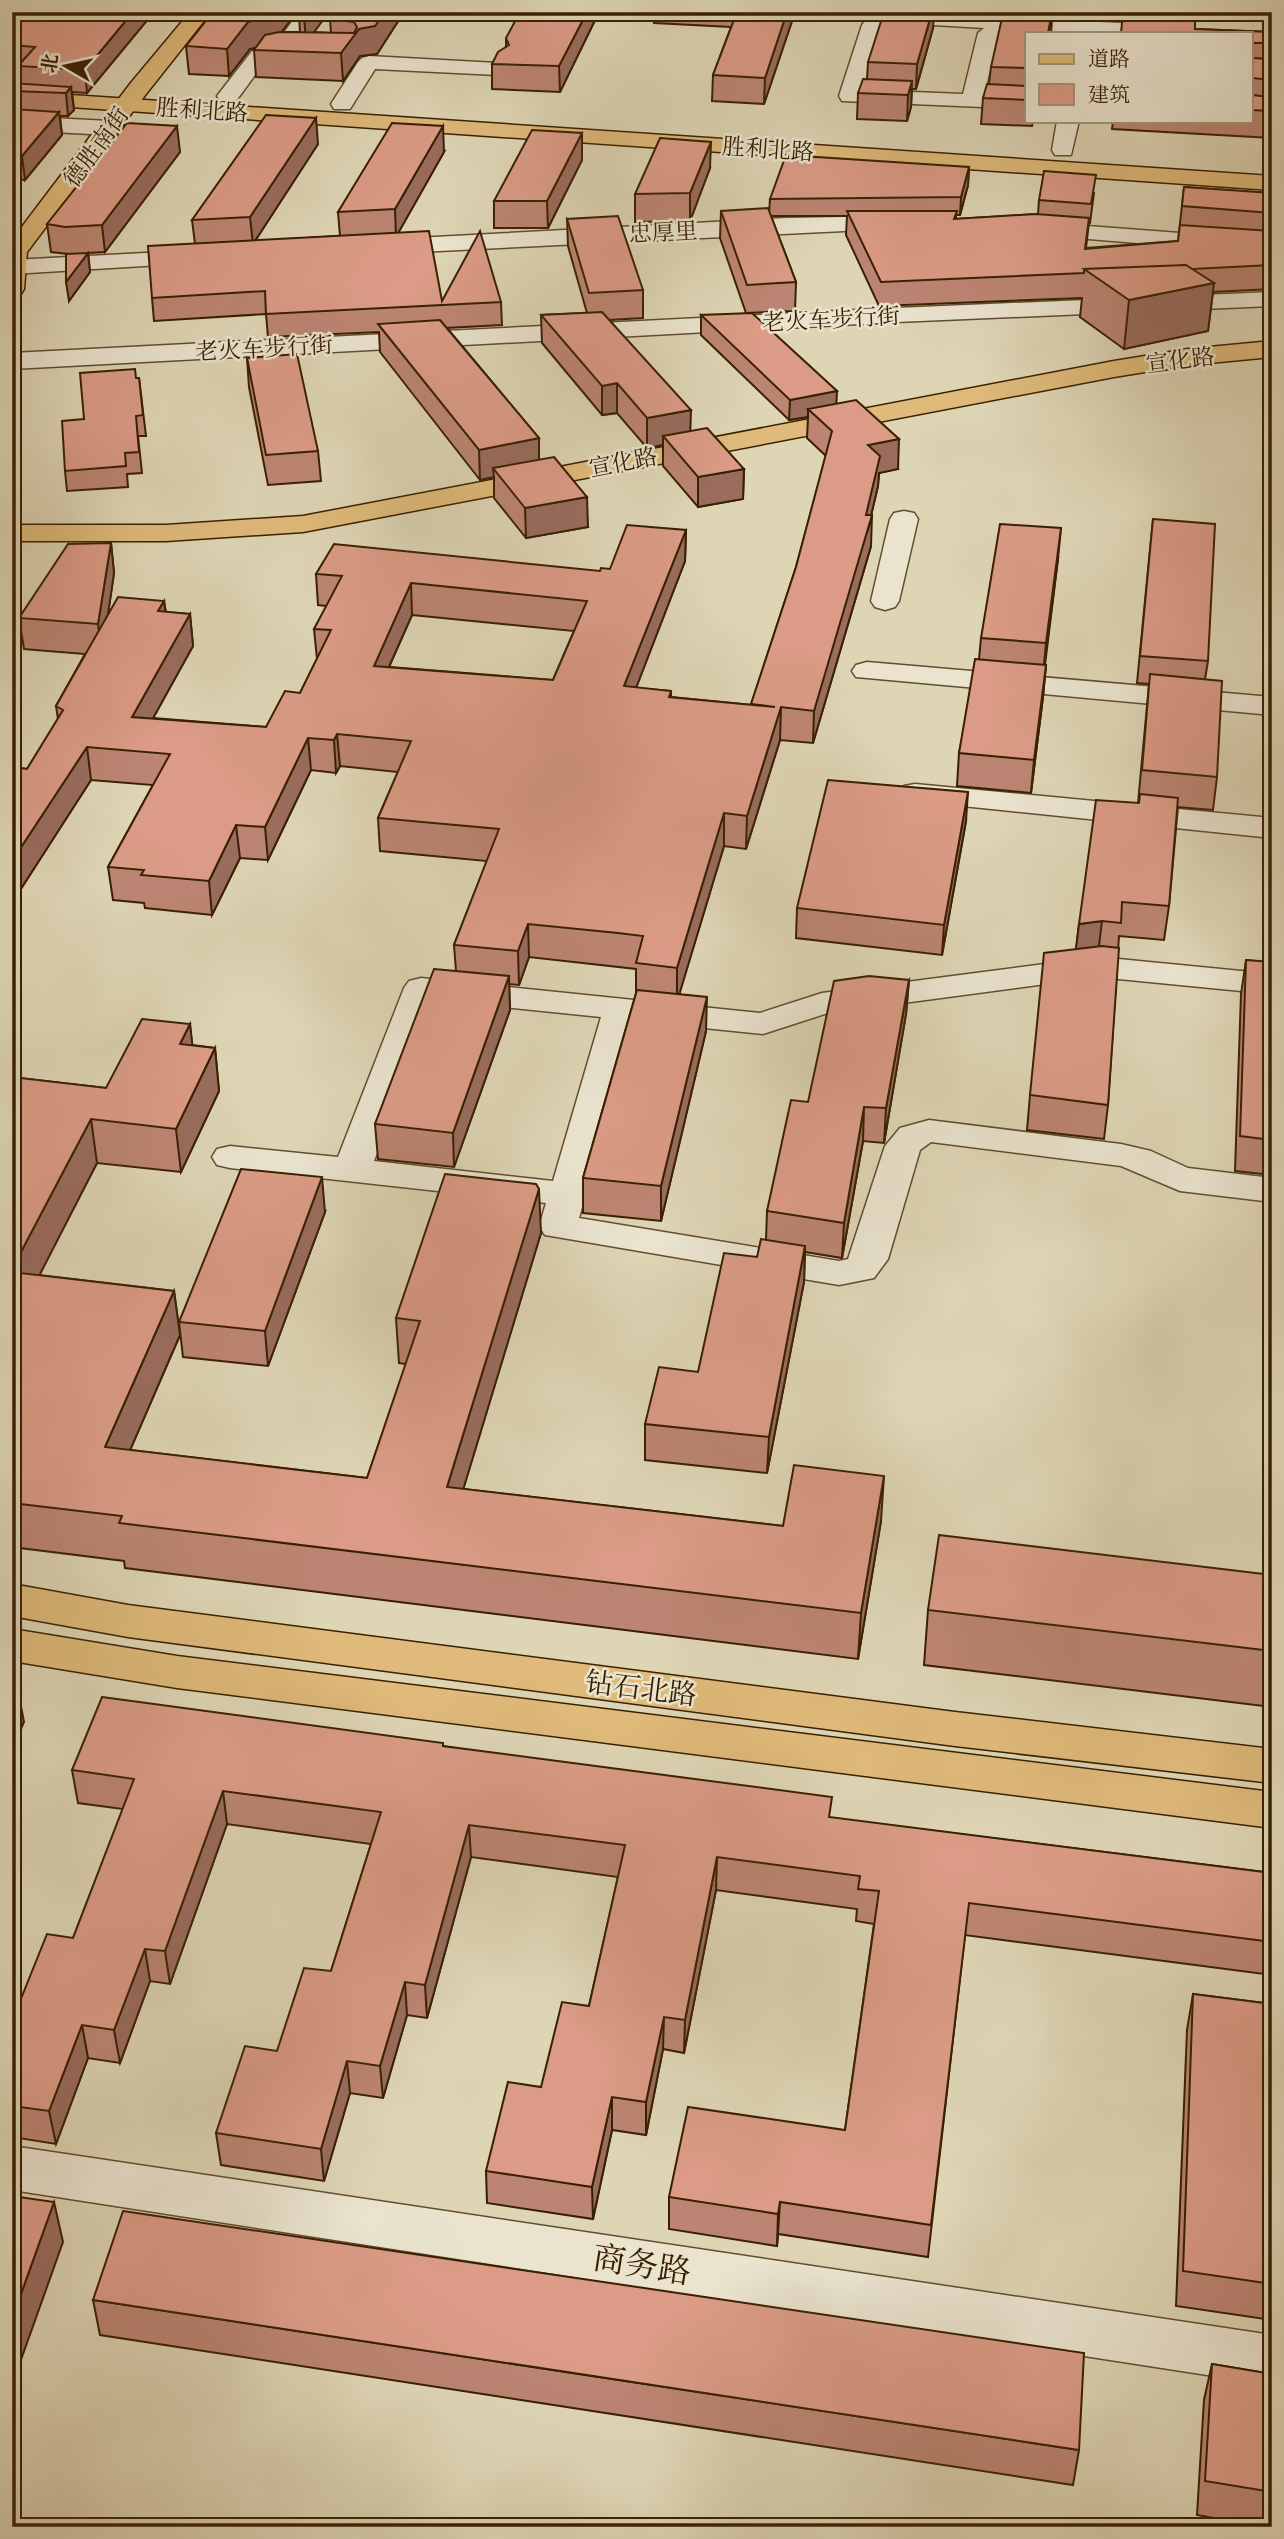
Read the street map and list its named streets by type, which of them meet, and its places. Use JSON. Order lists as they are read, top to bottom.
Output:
{
  "streets": {
    "main road": [
      "胜利北路",
      "德胜南街",
      "宣化路",
      "钻石北路"
    ],
    "street": ["忠厚里", "老火车步行街", "商务路"]
  },
  "crossings": [
    ["胜利北路", "德胜南街"]
  ],
  "legend": ["道路", "建筑"],
  "north": "left"
}
